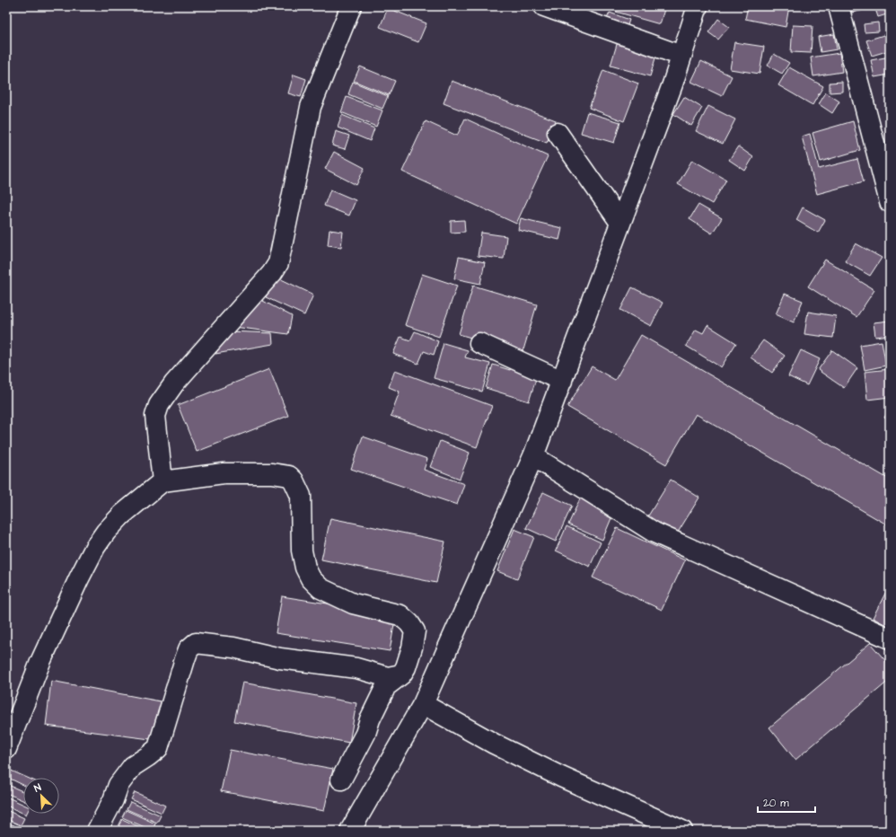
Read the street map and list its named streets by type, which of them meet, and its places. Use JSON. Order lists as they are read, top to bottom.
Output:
{
  "scale_bar": "20 m",
  "north": "top left"
}
